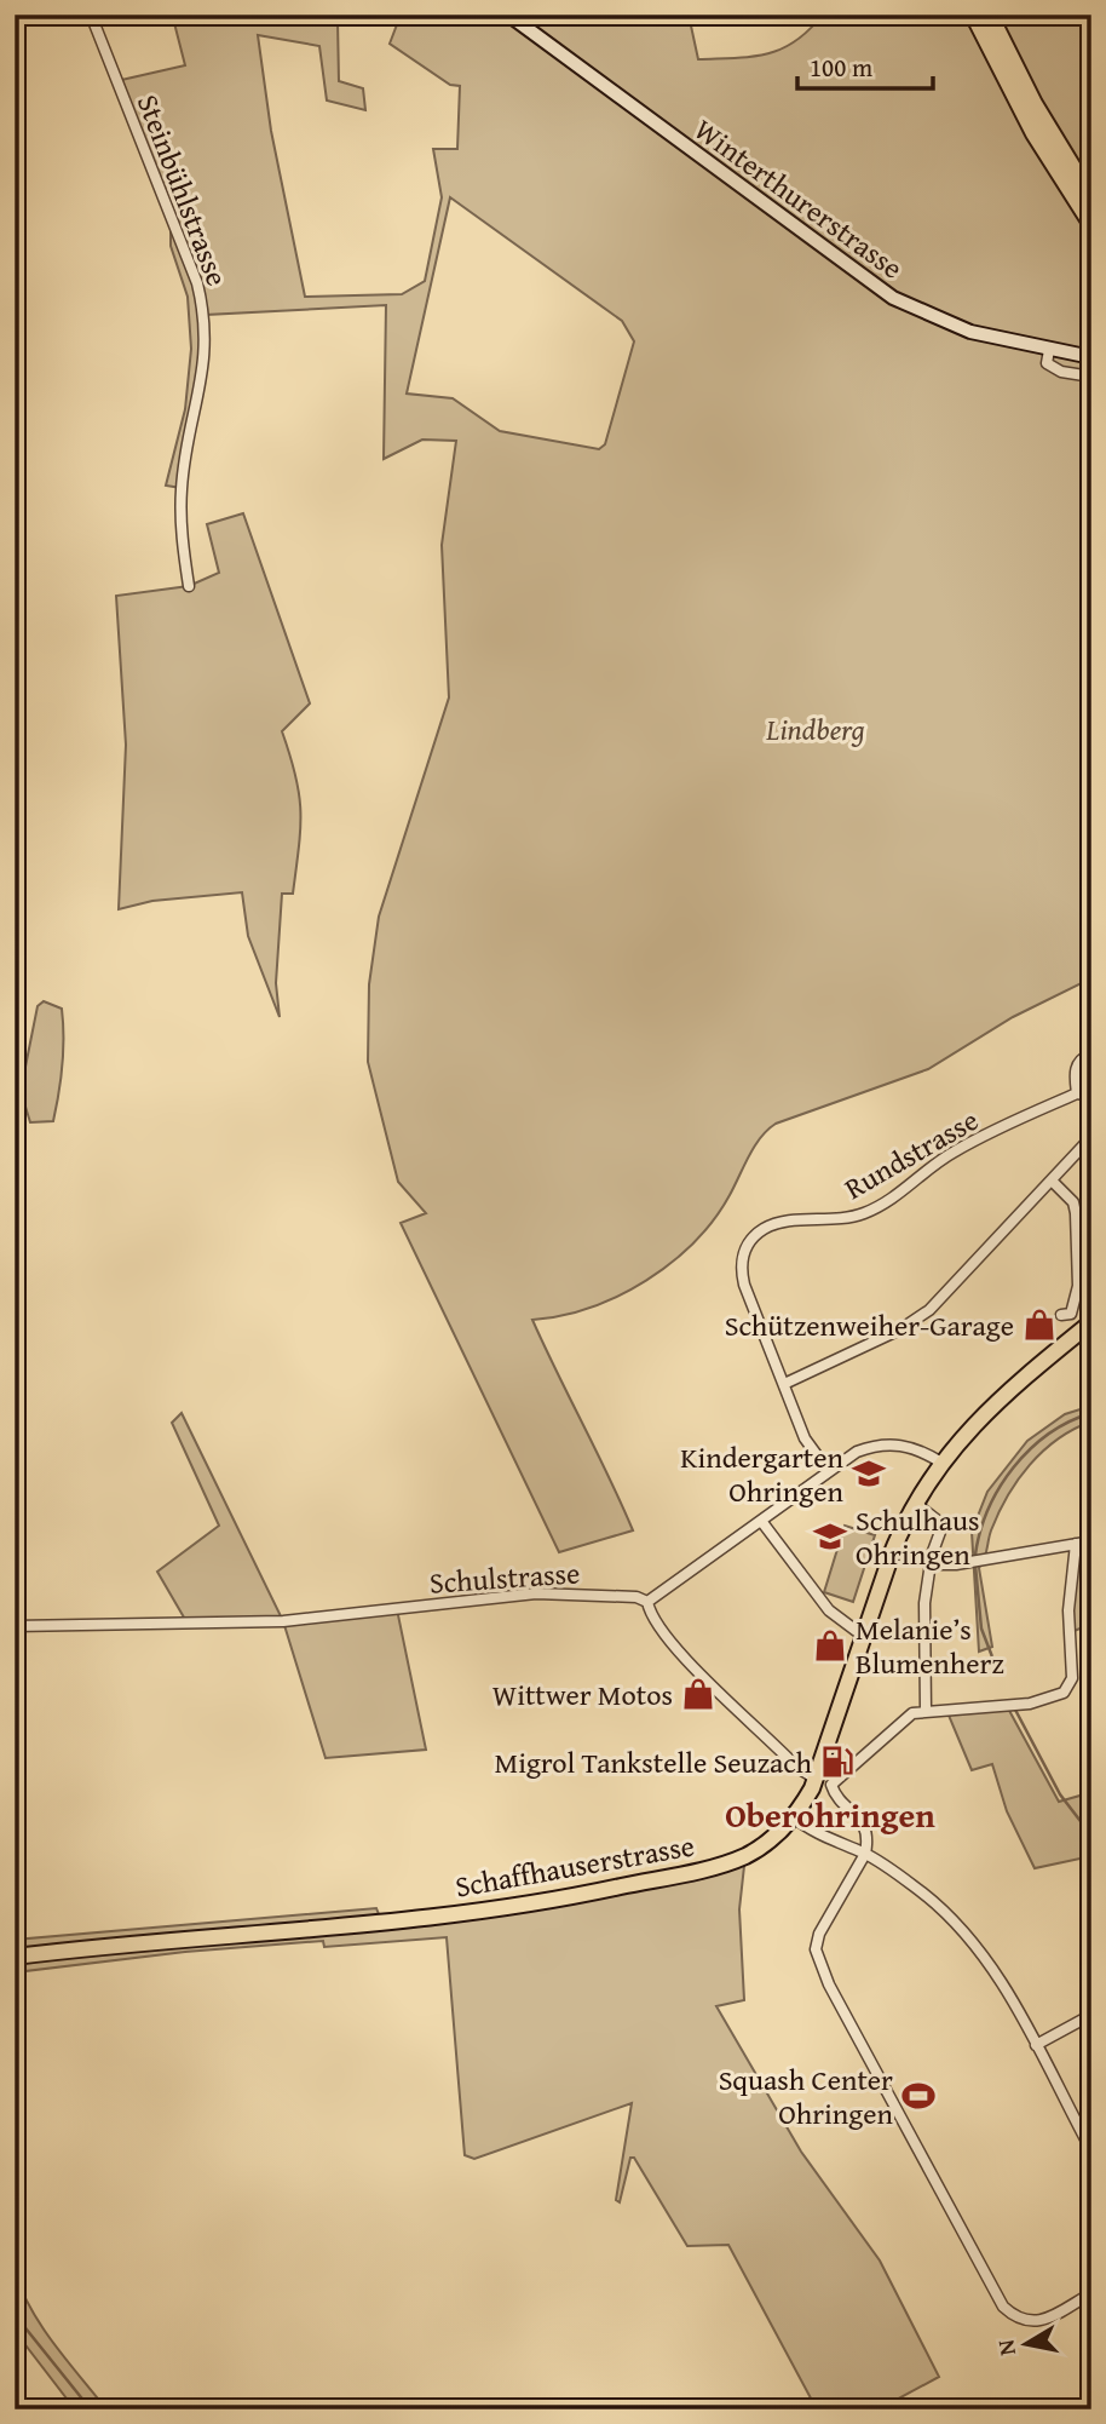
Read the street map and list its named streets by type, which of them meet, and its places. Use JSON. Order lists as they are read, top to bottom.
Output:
{
  "streets": {
    "main road": ["Winterthurerstrasse", "Schaffhauserstrasse"],
    "street": ["Steinbühlstrasse", "Rundstrasse", "Schulstrasse"]
  },
  "districts": ["Oberohringen"],
  "parks": ["Lindberg"],
  "places": {
    "shop": ["Schützenweiher-Garage", "Melanie’s Blumenherz", "Wittwer Motos"],
    "school or university": ["Kindergarten Ohringen", "Schulhaus Ohringen"],
    "fuel station": ["Migrol Tankstelle Seuzach"],
    "sports": ["Squash Center Ohringen"]
  },
  "scale_bar": "100 m",
  "north": "left"
}
